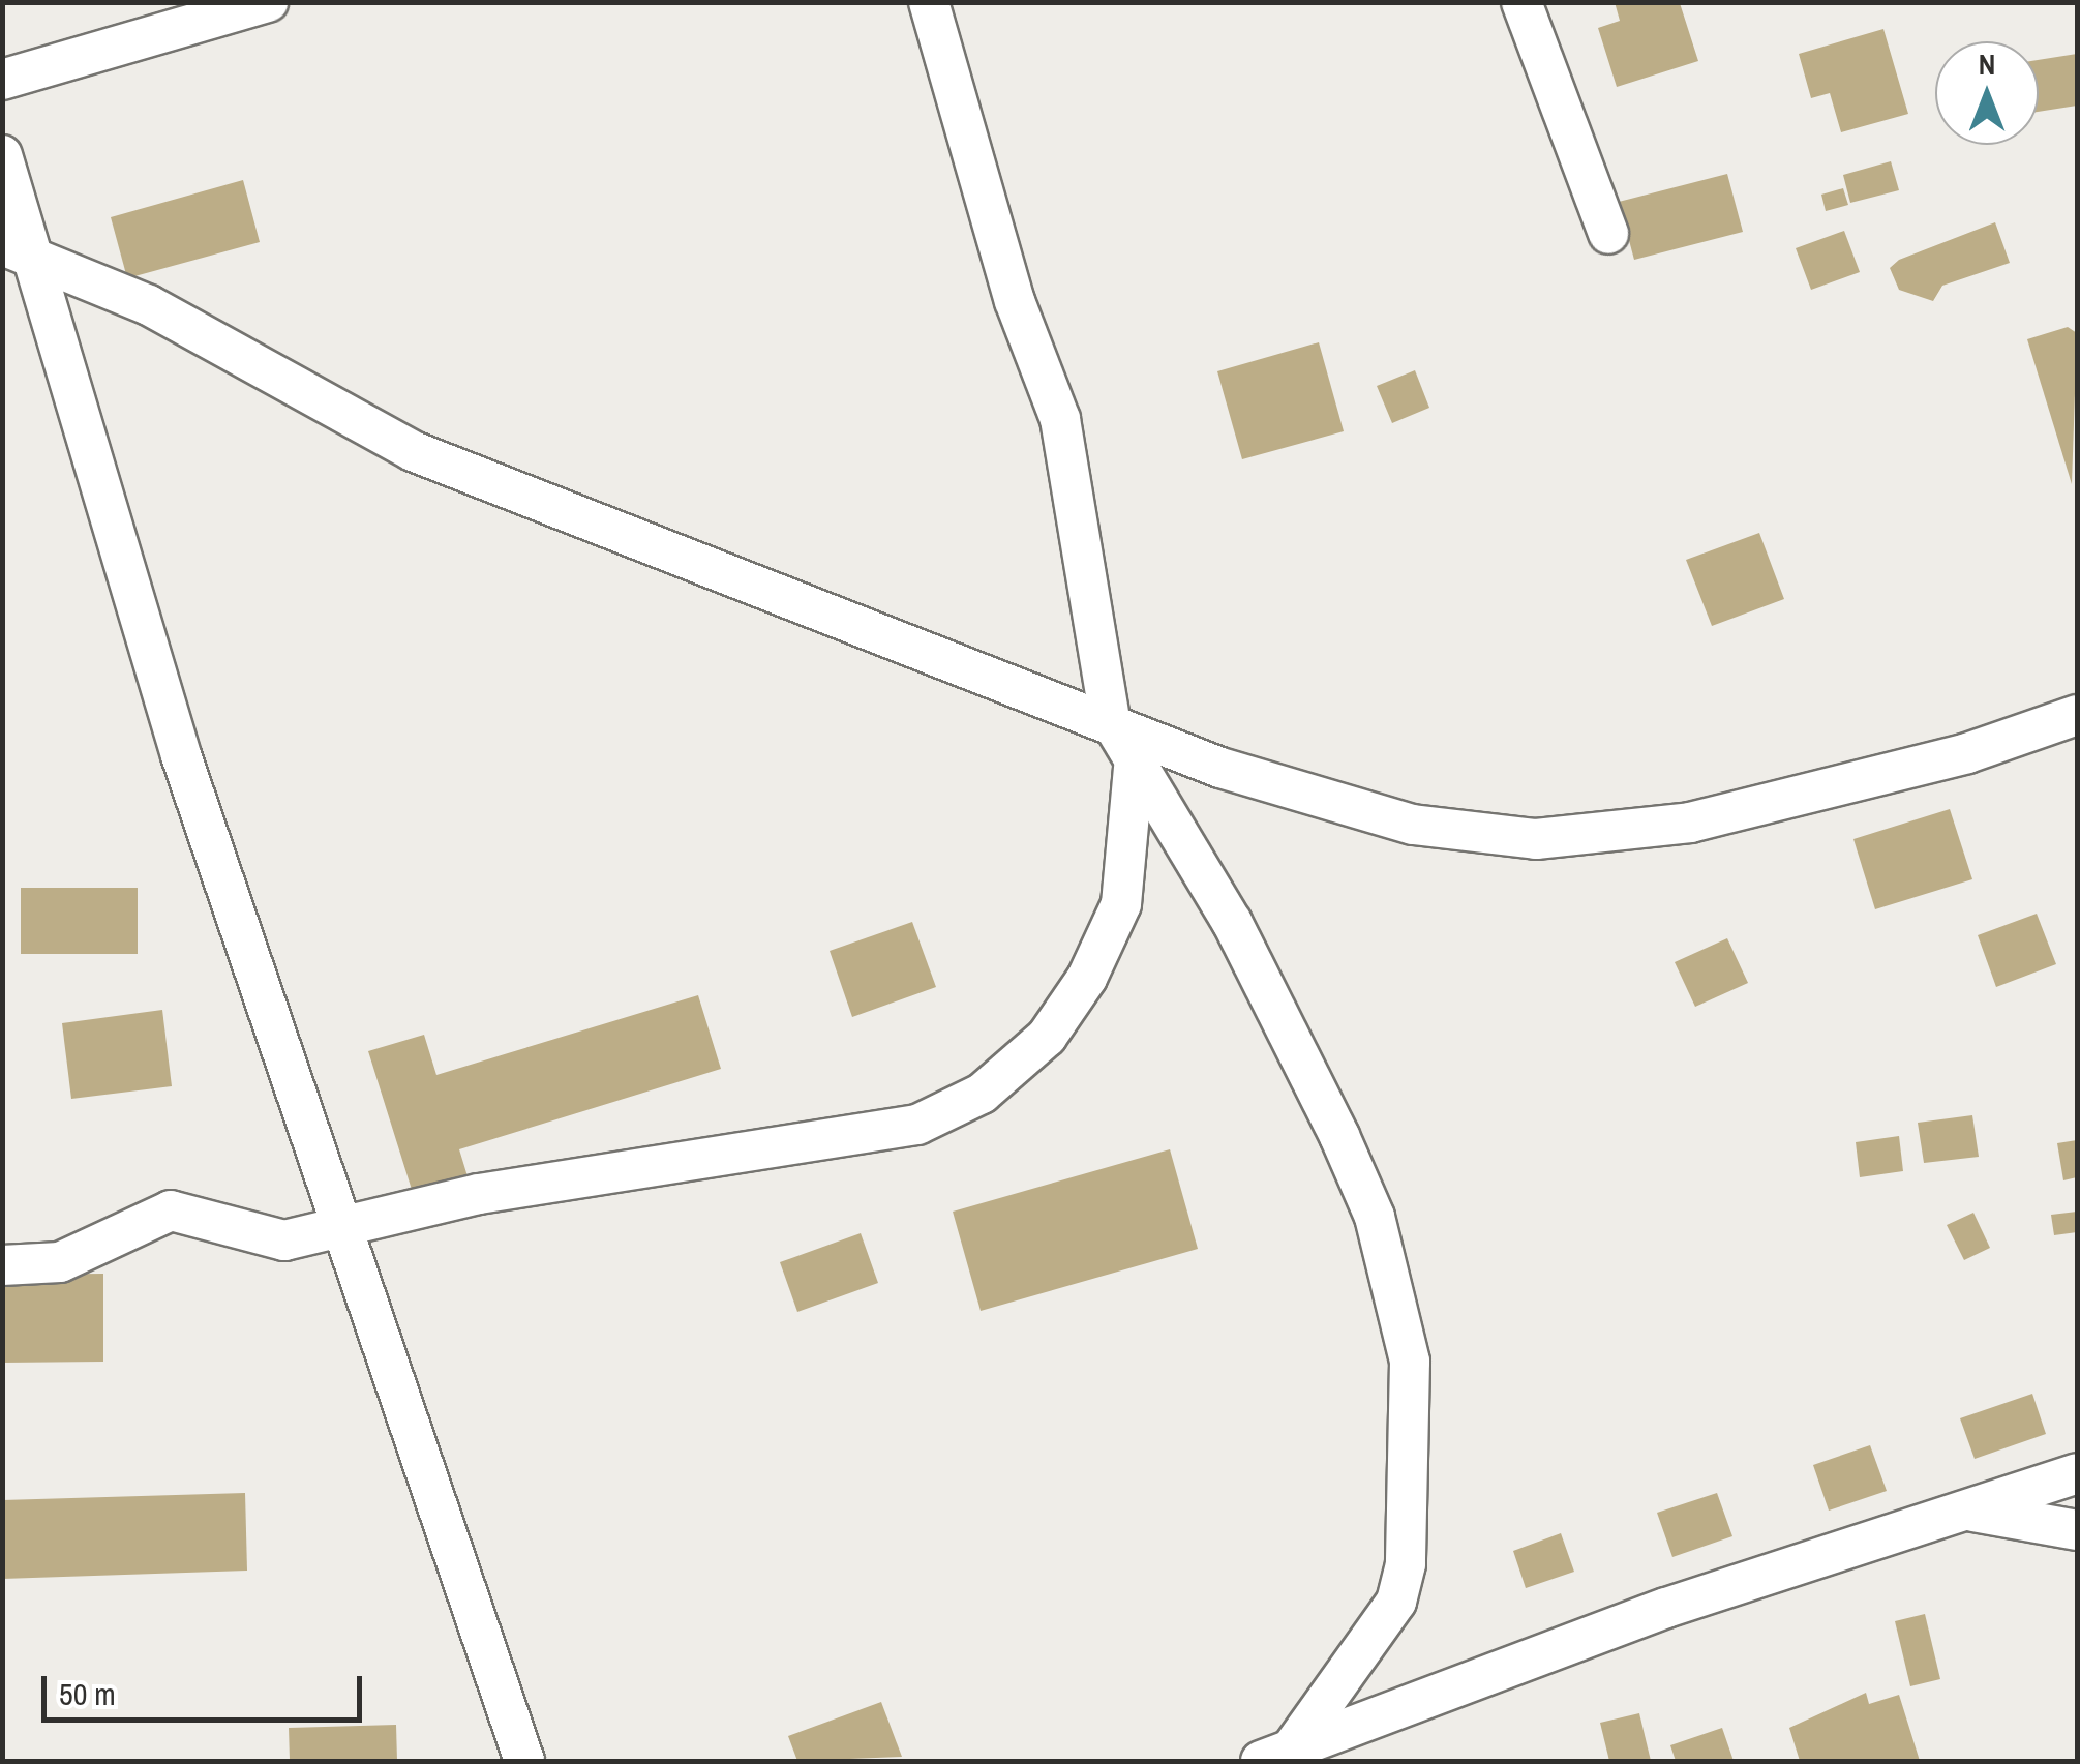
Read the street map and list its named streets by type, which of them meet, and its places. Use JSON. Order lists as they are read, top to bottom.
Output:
{
  "scale_bar": "50 m",
  "north": "top"
}
